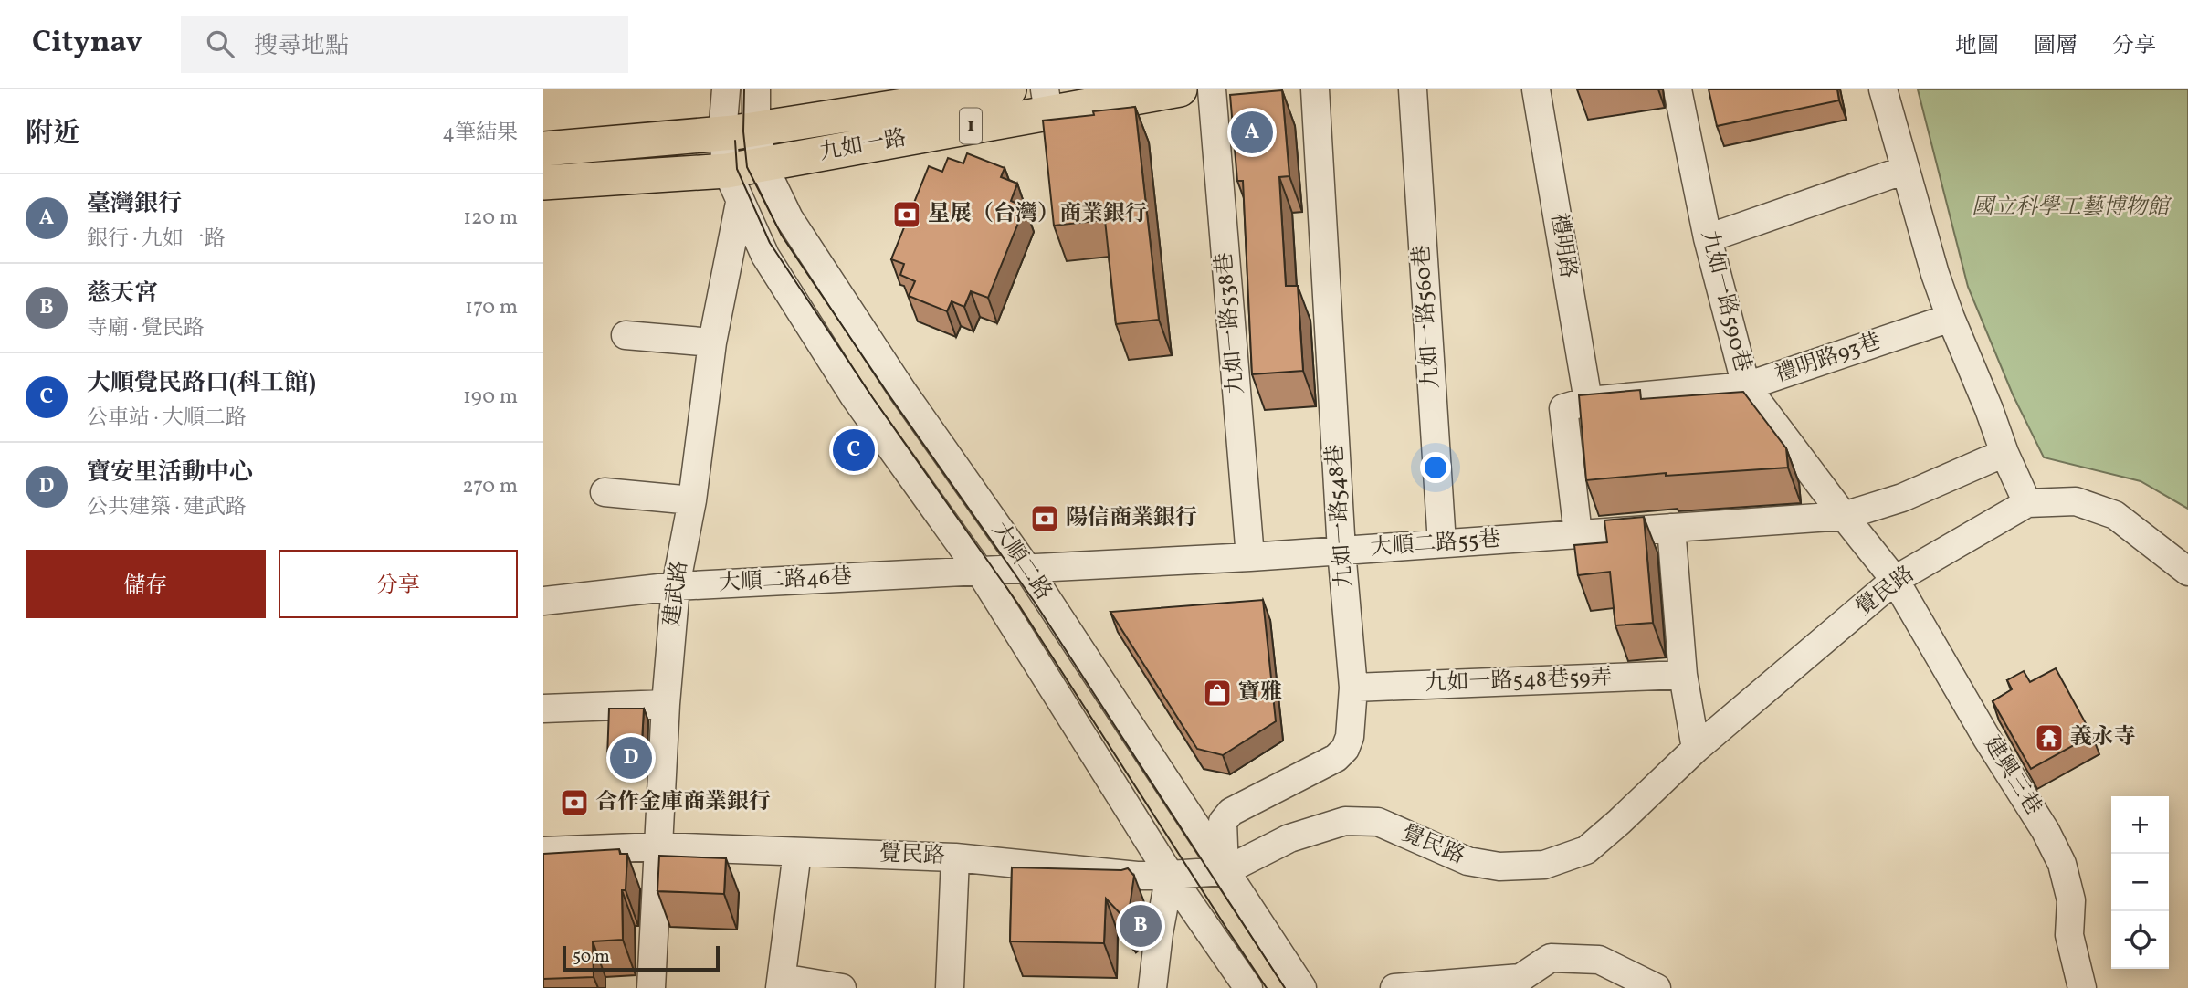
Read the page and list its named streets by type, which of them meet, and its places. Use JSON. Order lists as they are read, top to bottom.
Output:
{
  "streets": {
    "main road": ["1", "九如一路"],
    "street": [
      "禮明路",
      "九如一路590巷",
      "九如一路560巷",
      "九如一路538巷",
      "禮明路93巷",
      "九如一路548巷",
      "大順二路55巷",
      "大順二路",
      "大順二路46巷",
      "覺民路",
      "建武路",
      "九如一路548巷59弄",
      "建興三巷"
    ]
  },
  "crossings": [
    ["九如一路", "大順二路"],
    ["禮明路", "禮明路93巷"],
    ["九如一路590巷", "禮明路93巷"],
    ["九如一路590巷", "大順二路55巷"],
    ["九如一路590巷", "覺民路"],
    ["九如一路590巷", "建興三巷"],
    ["九如一路560巷", "大順二路55巷"],
    ["九如一路538巷", "大順二路55巷"],
    ["禮明路93巷", "大順二路55巷"],
    ["九如一路548巷", "大順二路55巷"],
    ["九如一路548巷", "大順二路"],
    ["九如一路548巷", "覺民路"],
    ["九如一路548巷", "九如一路548巷59弄"],
    ["大順二路55巷", "大順二路"],
    ["大順二路55巷", "大順二路46巷"],
    ["大順二路", "大順二路46巷"],
    ["大順二路", "覺民路"],
    ["大順二路", "建武路"],
    ["大順二路46巷", "建武路"],
    ["覺民路", "建武路"],
    ["覺民路", "建興三巷"]
  ],
  "parks": ["國立科學工藝博物館"],
  "places": {
    "bank": ["星展（台灣）商業銀行", "陽信商業銀行", "合作金庫商業銀行"],
    "shop": ["寶雅"],
    "temple": ["義永寺"]
  },
  "scale_bar": "50 m",
  "page": {
    "header": "Citynav",
    "search": "搜尋地點",
    "nav": ["地圖", "圖層", "分享"],
    "heading": ["附近", "4筆結果"],
    "pins": [
      "A",
      "C",
      "D",
      "B"
    ],
    "list": [
      {
        "mark": "A",
        "name": "臺灣銀行",
        "note": "銀行 · 九如一路",
        "value": "120 m"
      },
      {
        "mark": "B",
        "name": "慈天宮",
        "note": "寺廟 · 覺民路",
        "value": "170 m"
      },
      {
        "mark": "C",
        "name": "大順覺民路口(科工館)",
        "note": "公車站 · 大順二路",
        "value": "190 m"
      },
      {
        "mark": "D",
        "name": "寶安里活動中心",
        "note": "公共建築 · 建武路",
        "value": "270 m"
      }
    ],
    "buttons": ["儲存", "分享"],
    "map_buttons": ["+", "−"],
    "scale": "50 m"
  }
}
